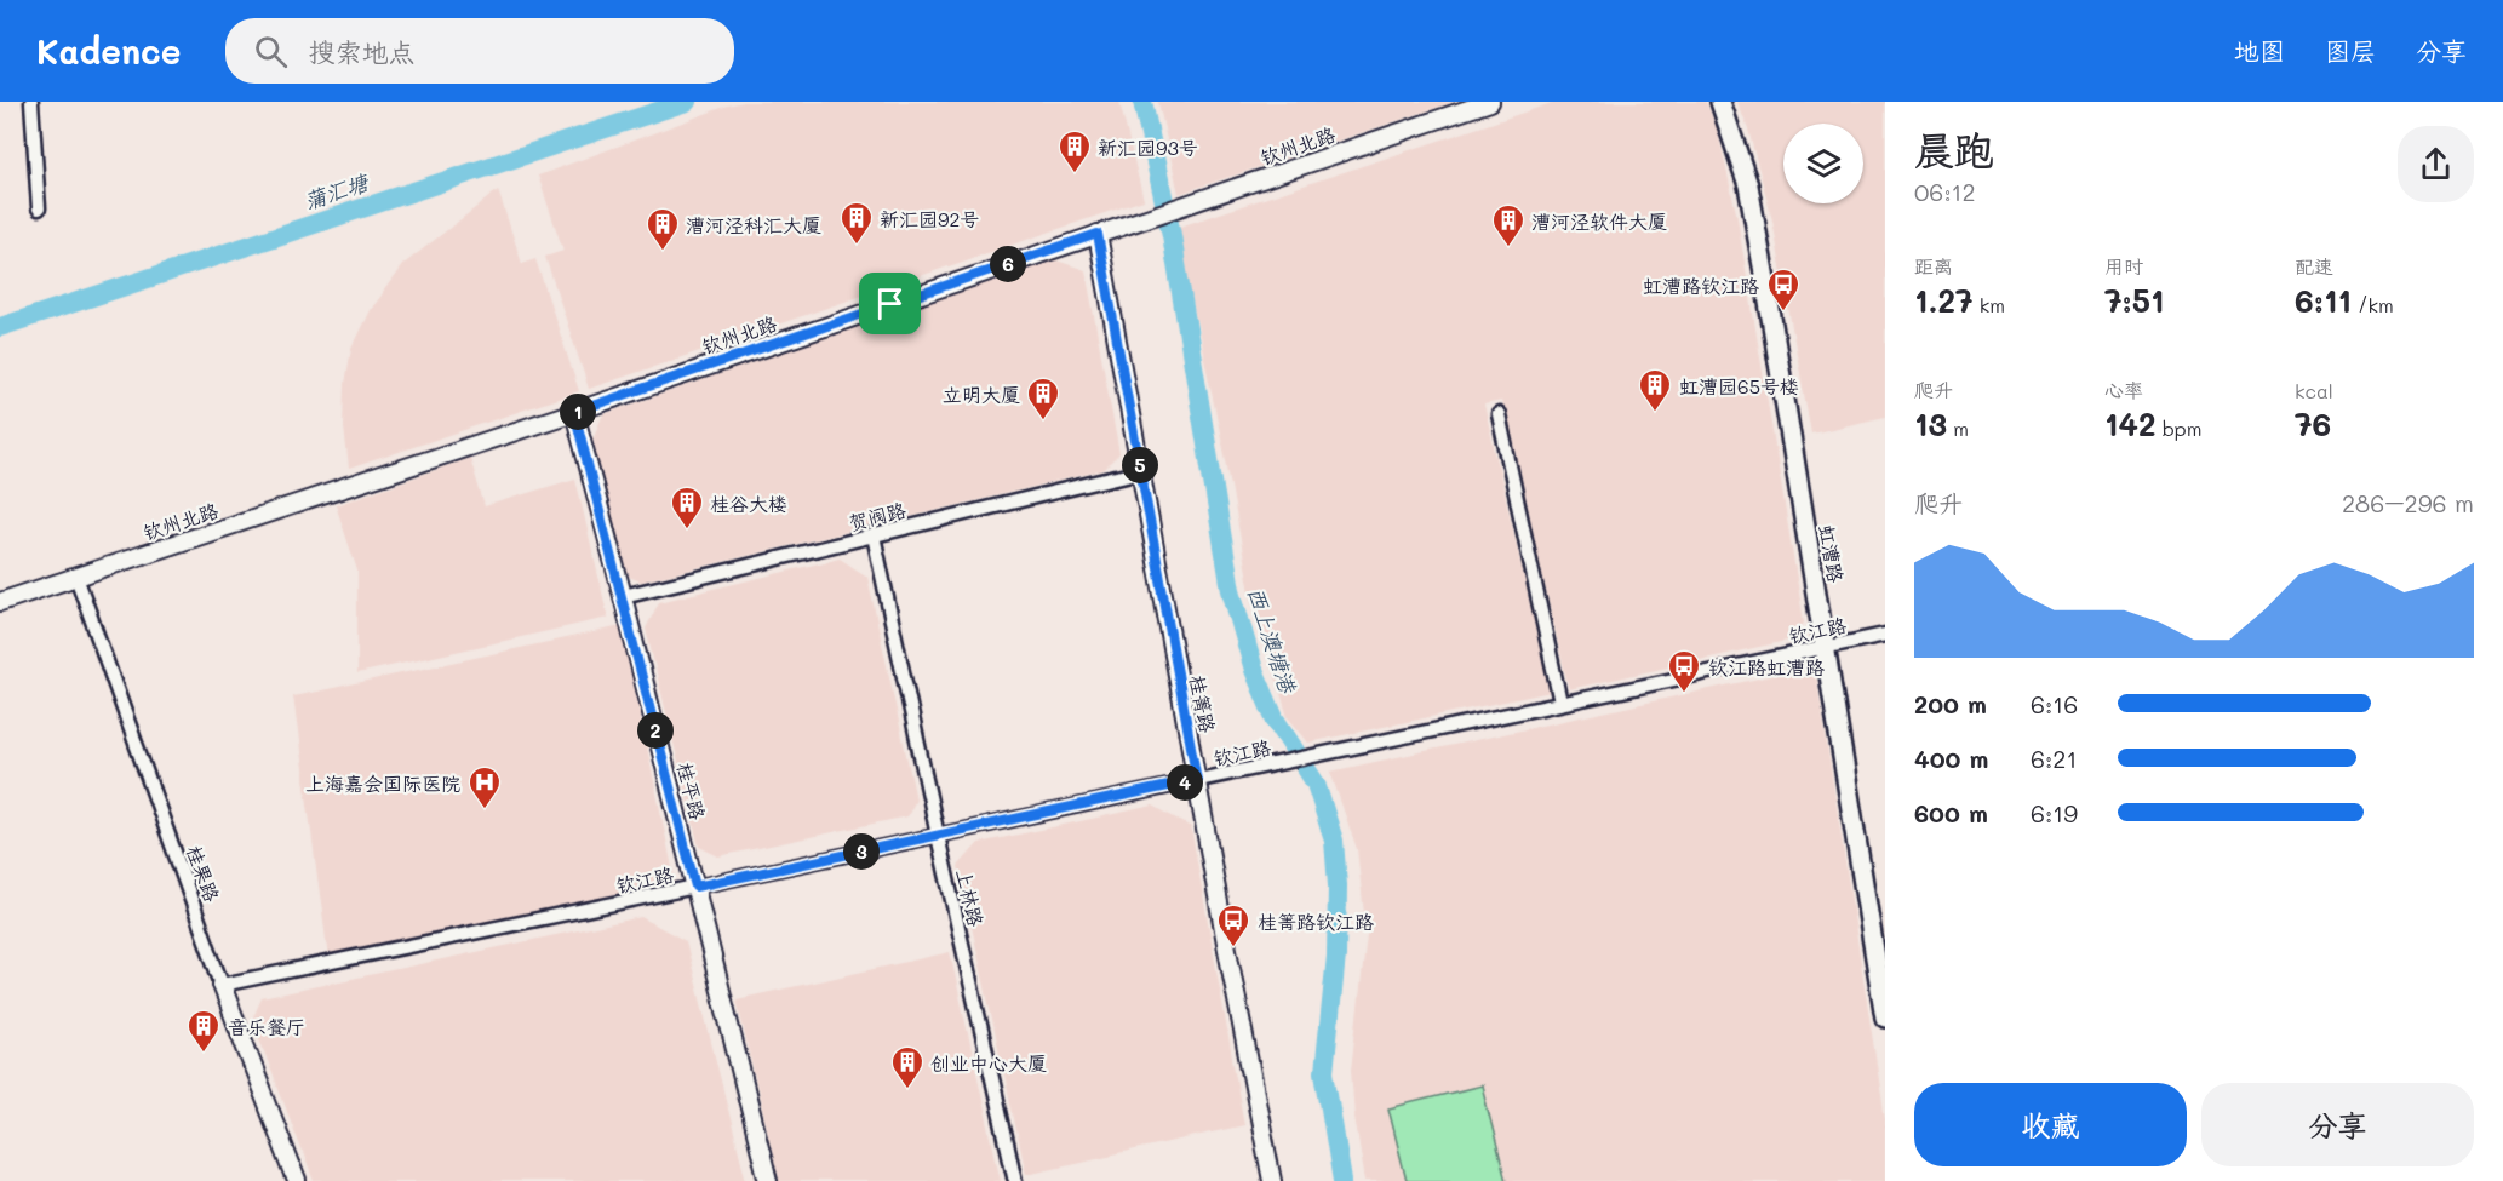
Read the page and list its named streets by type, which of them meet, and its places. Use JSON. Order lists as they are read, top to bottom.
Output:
{
  "streets": {
    "main road": ["虹漕路"],
    "street": [
      "钦州北路",
      "贺阀路",
      "钦江路",
      "桂箐路",
      "桂平路",
      "桂果路",
      "上林路"
    ]
  },
  "crossings": [
    ["钦州北路", "桂箐路"],
    ["钦州北路", "桂平路"],
    ["钦州北路", "桂果路"],
    ["贺阀路", "桂箐路"],
    ["贺阀路", "桂平路"],
    ["贺阀路", "上林路"],
    ["虹漕路", "钦江路"],
    ["钦江路", "桂箐路"],
    ["钦江路", "桂平路"],
    ["钦江路", "桂果路"],
    ["钦江路", "上林路"]
  ],
  "water": ["蒲汇塘", "西上澳塘港"],
  "places": {
    "building": [
      "新汇园93号",
      "新汇园92号",
      "漕河泾软件大厦",
      "漕河泾科汇大厦",
      "虹漕园65号楼",
      "立明大厦",
      "桂谷大楼",
      "音乐餐厅",
      "创业中心大厦"
    ],
    "bus stop": ["虹漕路钦江路", "钦江路虹漕路", "桂箐路钦江路"],
    "hospital": ["上海嘉会国际医院"]
  },
  "page": {
    "header": "Kadence",
    "search": "搜索地点",
    "nav": ["地图", "图层", "分享"],
    "heading": ["晨跑", "06:12"],
    "stats": [
      ["距离", "1.27 km"],
      ["用时", "7:51"],
      ["配速", "6:11 /km"],
      ["爬升", "13 m"],
      ["心率", "142 bpm"],
      ["kcal", "76"]
    ],
    "pins": [
      "6",
      "1",
      "5",
      "2",
      "4",
      "3"
    ],
    "chart": ["爬升", "286–296 m"],
    "list": [
      {
        "name": "200 m",
        "note": "6:16"
      },
      {
        "name": "400 m",
        "note": "6:21"
      },
      {
        "name": "600 m",
        "note": "6:19"
      }
    ],
    "buttons": ["收藏", "分享"]
  }
}
